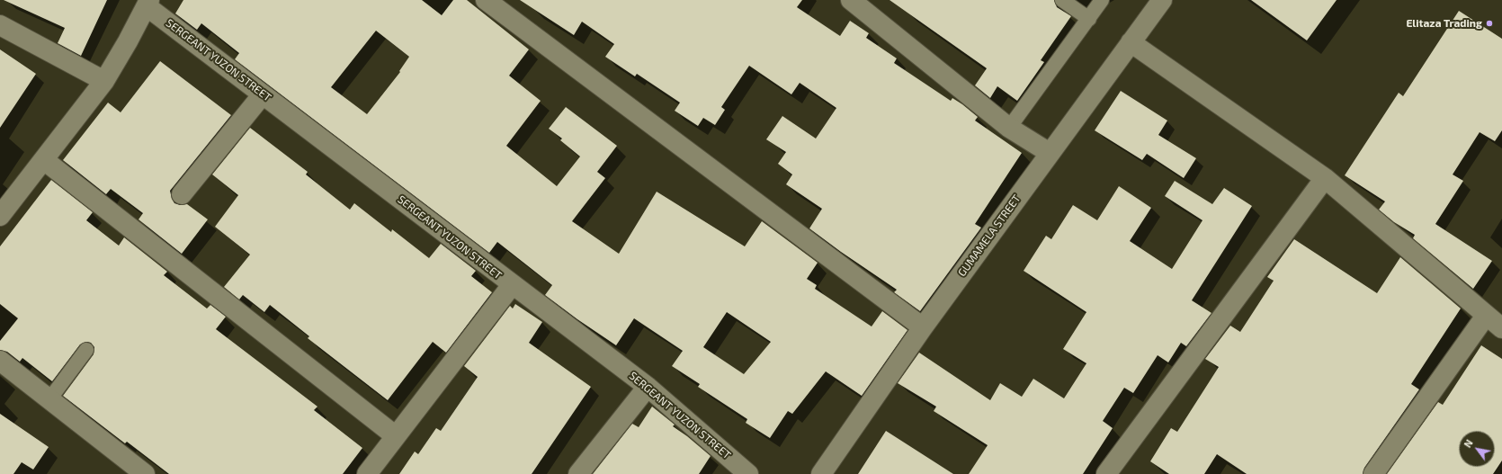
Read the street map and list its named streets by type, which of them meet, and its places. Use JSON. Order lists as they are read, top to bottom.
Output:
{
  "streets": {
    "street": ["SERGEANT YUZON STREET", "GUMAMELA STREET"]
  },
  "places": ["Elitaza Trading"],
  "north": "top left"
}
